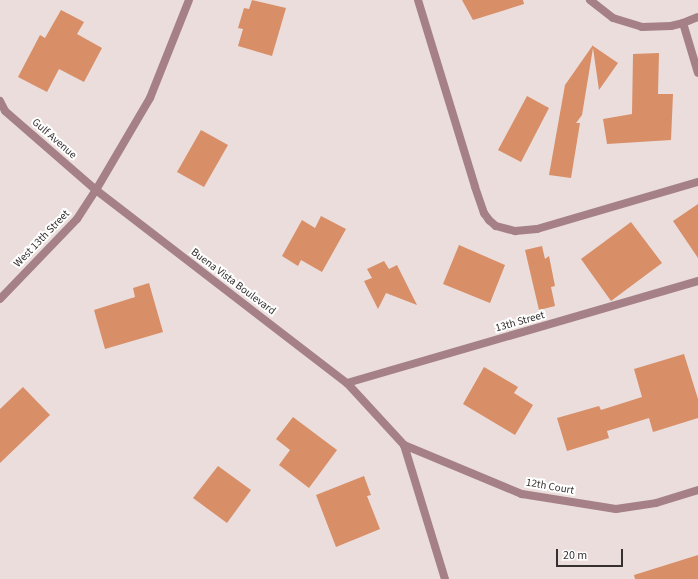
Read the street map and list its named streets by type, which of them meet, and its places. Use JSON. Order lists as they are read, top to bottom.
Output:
{
  "streets": {
    "street": [
      "Gulf Avenue",
      "West 13th Street",
      "Buena Vista Boulevard",
      "13th Street",
      "12th Court"
    ]
  },
  "crossings": [
    ["Gulf Avenue", "West 13th Street"],
    ["Gulf Avenue", "Buena Vista Boulevard"],
    ["West 13th Street", "Buena Vista Boulevard"],
    ["Buena Vista Boulevard", "13th Street"],
    ["Buena Vista Boulevard", "12th Court"]
  ],
  "scale_bar": "20 m"
}
